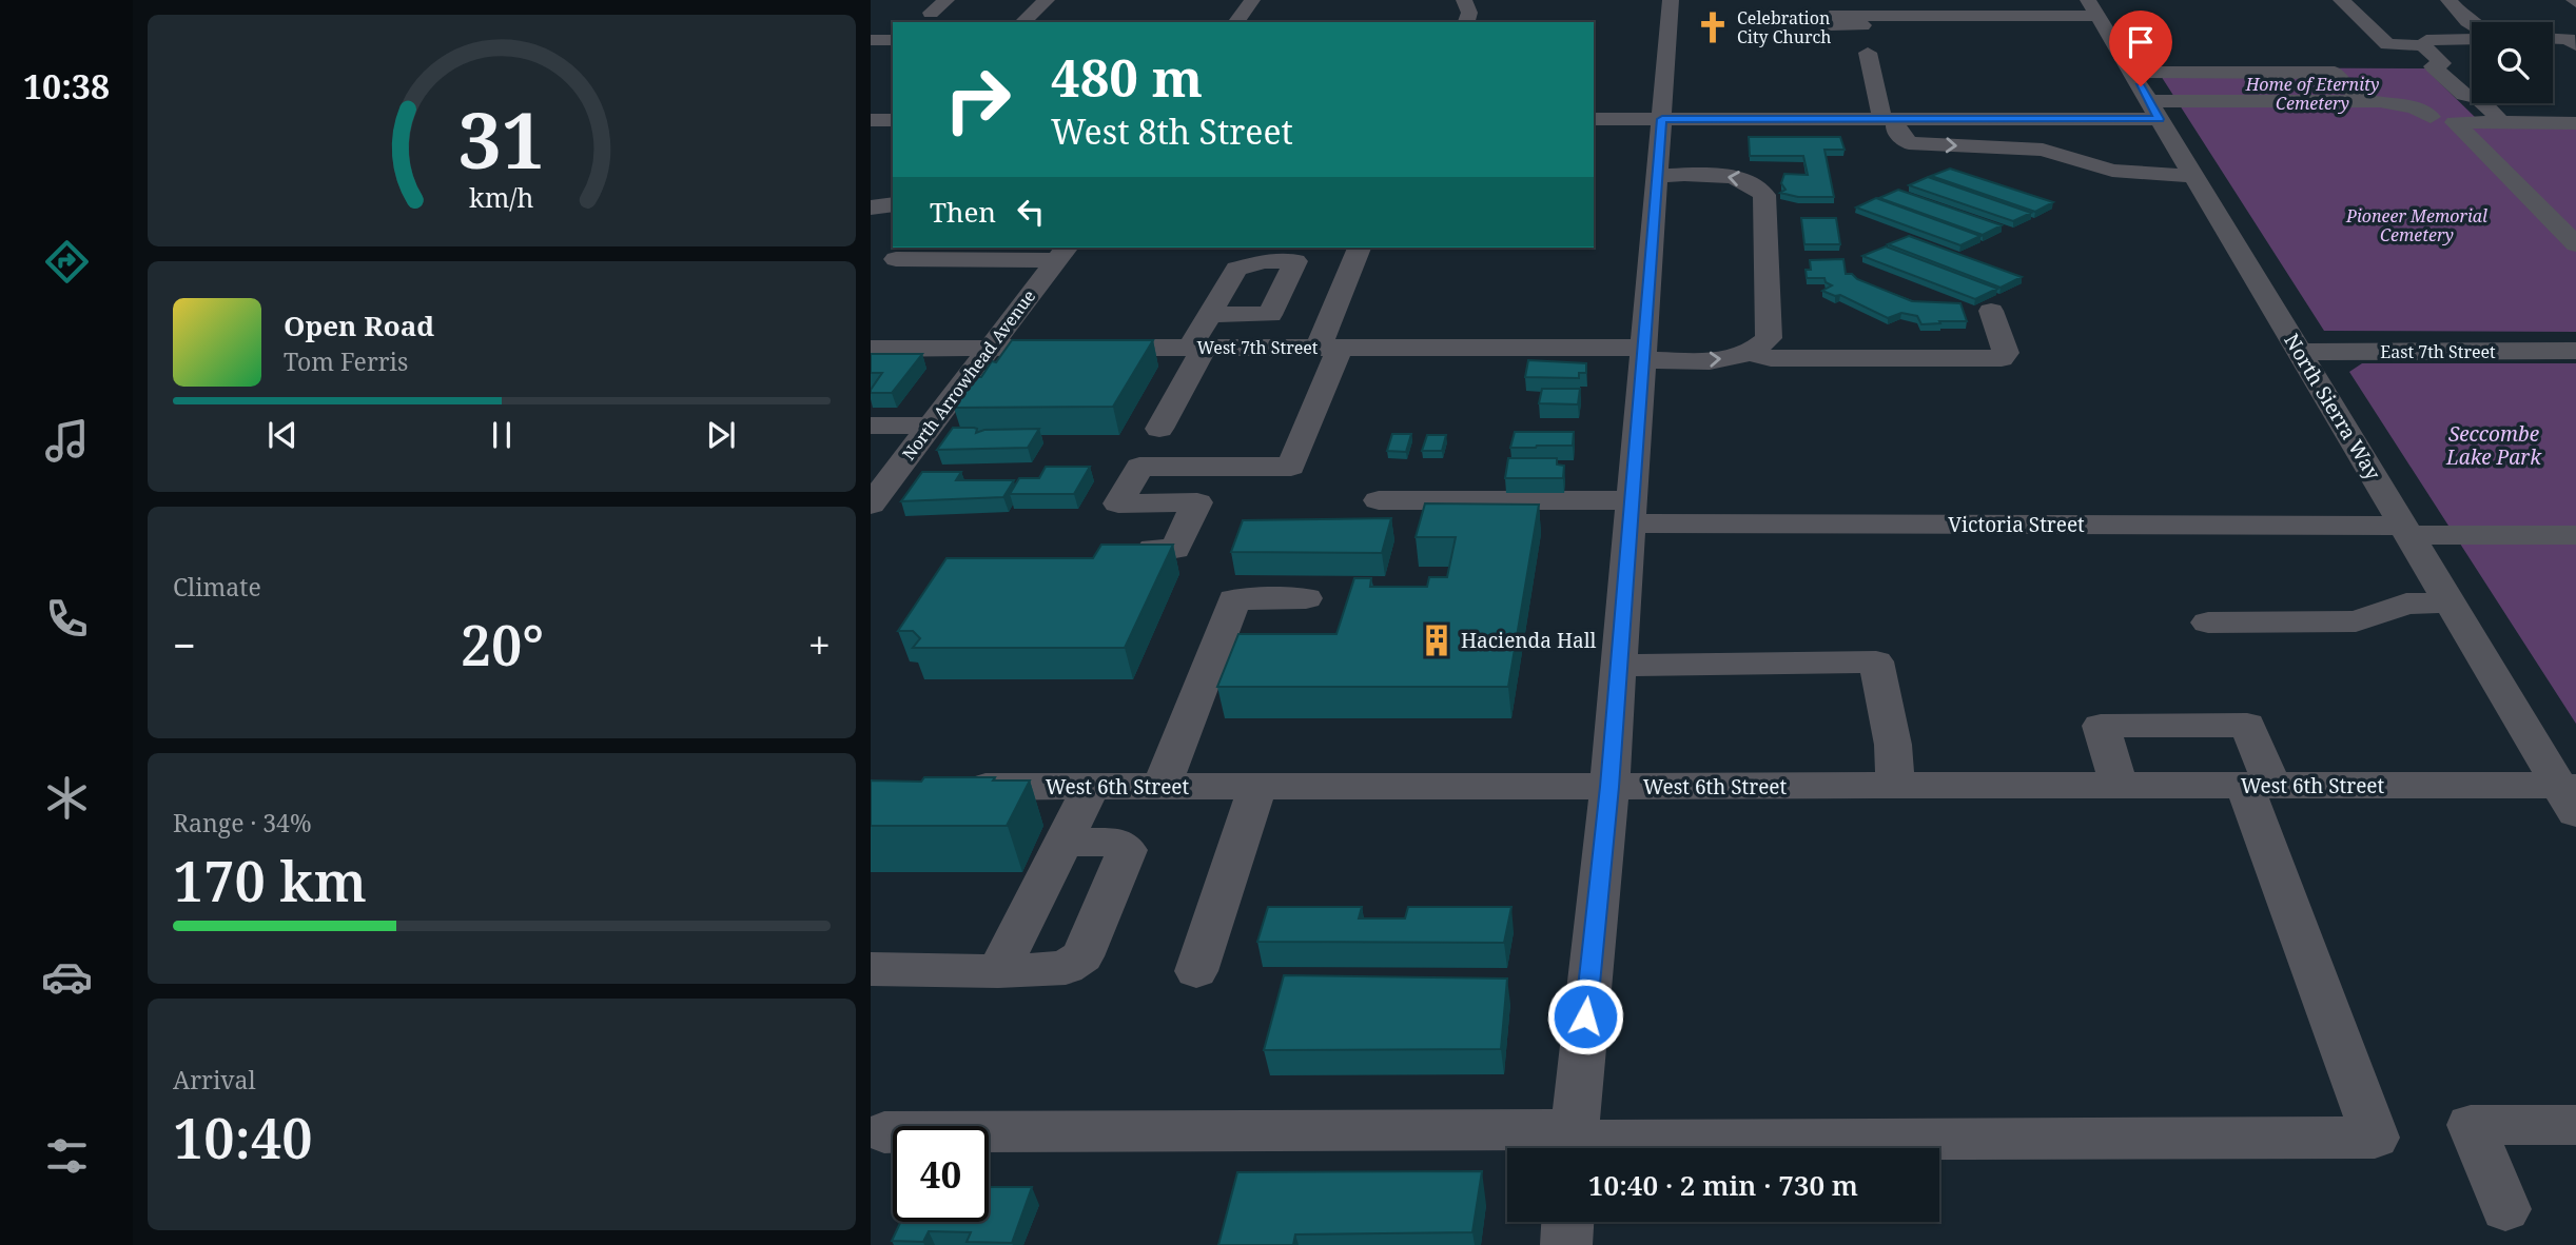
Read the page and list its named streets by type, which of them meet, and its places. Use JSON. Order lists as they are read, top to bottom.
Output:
{
  "streets": {
    "street": [
      "West 7th Street",
      "East 7th Street",
      "North Arrowhead Avenue",
      "North Sierra Way",
      "Victoria Street",
      "West 6th Street"
    ]
  },
  "crossings": [
    ["West 7th Street", "North Arrowhead Avenue"],
    ["East 7th Street", "North Sierra Way"],
    ["North Sierra Way", "Victoria Street"],
    ["North Sierra Way", "West 6th Street"]
  ],
  "parks": ["Home of Eternity Cemetery", "Pioneer Memorial Cemetery", "Seccombe Lake Park"],
  "places": {
    "church": ["Celebration City Church"],
    "building": ["Hacienda Hall"]
  },
  "page": {
    "tabs": "10:38",
    "turn": ["480 m", "West 8th Street"],
    "then": "Then",
    "song": ["Open Road", "Tom Ferris"],
    "tile": [
      "Climate",
      ["Range · 34%", "170 km"],
      ["Arrival", "10:40"]
    ],
    "heat": ["−", "20°", "+"],
    "limit": "40",
    "trip": "10:40 · 2 min · 730 m",
    "gauge": ["31", "km/h"]
  }
}
